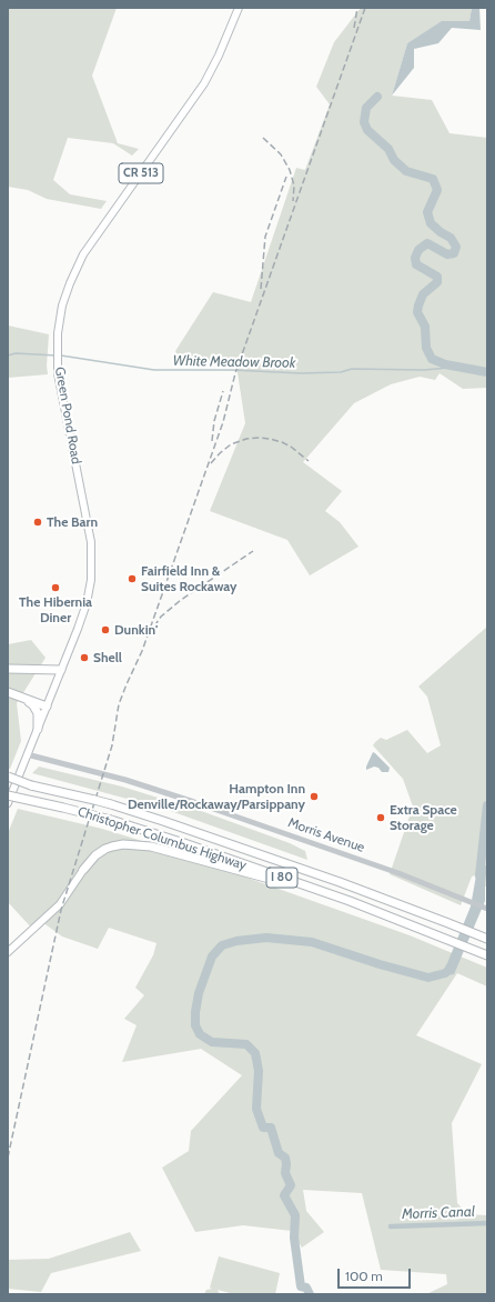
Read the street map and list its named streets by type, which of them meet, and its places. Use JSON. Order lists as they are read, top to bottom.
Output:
{
  "streets": {
    "highway": ["Christopher Columbus Highway", "I 80"],
    "main road": ["CR 513", "Green Pond Road"],
    "street": ["Morris Avenue"]
  },
  "crossings": [
    ["Green Pond Road", "Morris Avenue"]
  ],
  "water": ["White Meadow Brook", "Morris Canal"],
  "places": [
    "The Barn",
    "Fairfield Inn & Suites Rockaway",
    "The Hibernia Diner",
    "Dunkin'",
    "Shell",
    "Hampton Inn Denville/Rockaway/Parsippany",
    "Extra Space Storage"
  ],
  "scale_bar": "100 m"
}
